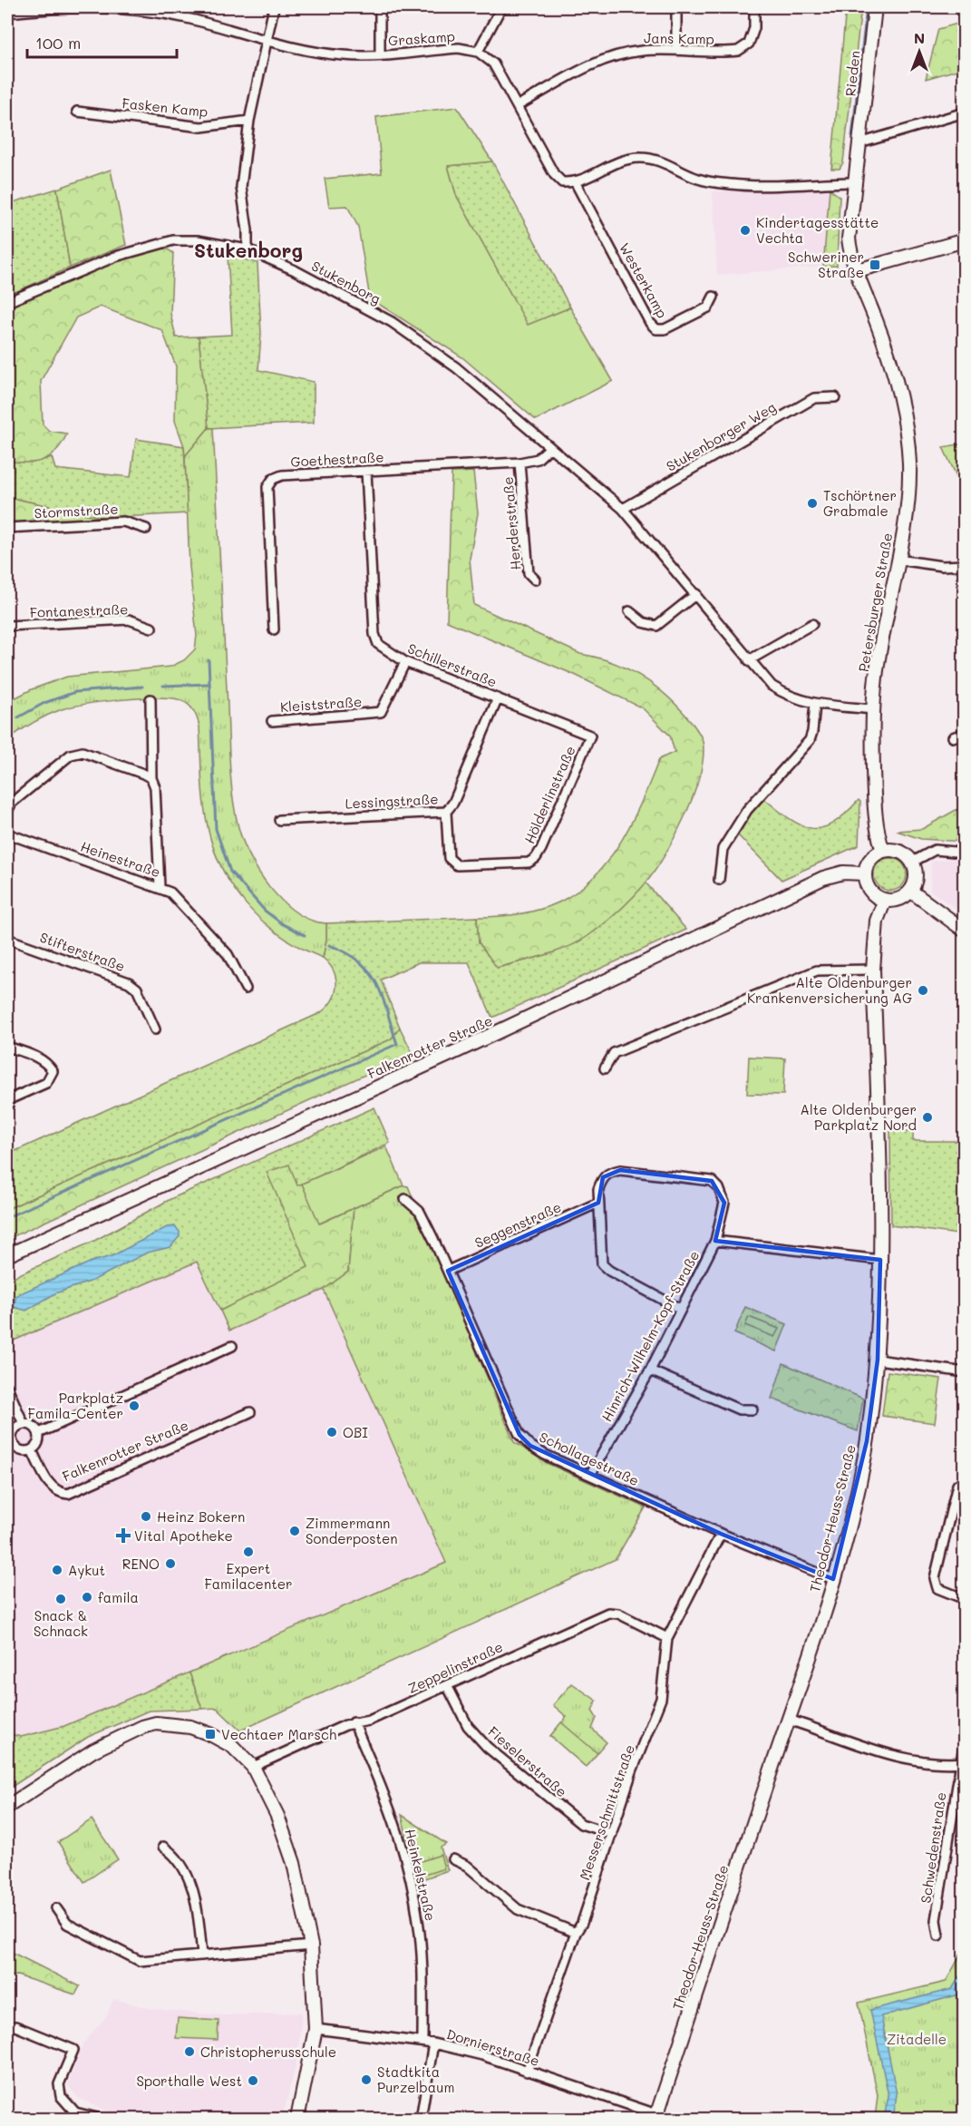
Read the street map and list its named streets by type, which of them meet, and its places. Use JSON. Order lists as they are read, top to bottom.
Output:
{
  "streets": {
    "street": [
      "Graskamp",
      "Jans Kamp",
      "Rieden",
      "Fasken Kamp",
      "Westerkamp",
      "Stukenborg",
      "Stukenborger Weg",
      "Goethestraße",
      "Stormstraße",
      "Herderstraße",
      "Petersburger Straße",
      "Fontanestraße",
      "Schillerstraße",
      "Kleiststraße",
      "Hölderlinstraße",
      "Lessingstraße",
      "Heinestraße",
      "Stifterstraße",
      "Falkenrotter Straße",
      "Seggenstraße",
      "Hinrich-Wilhelm-Kopf-Straße",
      "Schollagestraße",
      "Theodor-Heuss-Straße",
      "Zeppelinstraße",
      "Fieselerstraße",
      "Messerschmittstraße",
      "Schwedenstraße",
      "Heinkelstraße",
      "Dornierstraße"
    ]
  },
  "crossings": [
    ["Rieden", "Petersburger Straße"],
    ["Stukenborg", "Stukenborger Weg"],
    ["Stukenborg", "Goethestraße"],
    ["Stukenborg", "Petersburger Straße"],
    ["Goethestraße", "Herderstraße"],
    ["Goethestraße", "Schillerstraße"],
    ["Petersburger Straße", "Falkenrotter Straße"],
    ["Petersburger Straße", "Theodor-Heuss-Straße"],
    ["Schillerstraße", "Kleiststraße"],
    ["Schillerstraße", "Hölderlinstraße"],
    ["Schillerstraße", "Lessingstraße"],
    ["Hölderlinstraße", "Lessingstraße"],
    ["Falkenrotter Straße", "Theodor-Heuss-Straße"],
    ["Seggenstraße", "Hinrich-Wilhelm-Kopf-Straße"],
    ["Seggenstraße", "Schollagestraße"],
    ["Hinrich-Wilhelm-Kopf-Straße", "Schollagestraße"],
    ["Hinrich-Wilhelm-Kopf-Straße", "Theodor-Heuss-Straße"],
    ["Schollagestraße", "Theodor-Heuss-Straße"],
    ["Schollagestraße", "Messerschmittstraße"],
    ["Theodor-Heuss-Straße", "Dornierstraße"],
    ["Zeppelinstraße", "Fieselerstraße"],
    ["Zeppelinstraße", "Messerschmittstraße"],
    ["Zeppelinstraße", "Heinkelstraße"],
    ["Fieselerstraße", "Messerschmittstraße"],
    ["Messerschmittstraße", "Dornierstraße"],
    ["Heinkelstraße", "Dornierstraße"]
  ],
  "districts": ["Stukenborg"],
  "parks": ["Zitadelle"],
  "places": {
    "other": [
      "Kindertagesstätte Vechta",
      "Tschörtner Grabmale",
      "Alte Oldenburger Krankenversicherung AG",
      "Alte Oldenburger Parkplatz Nord",
      "Parkplatz Famila-Center",
      "OBI",
      "Heinz Bokern",
      "Zimmermann Sonderposten",
      "Expert Familacenter",
      "RENO",
      "Aykut",
      "famila",
      "Snack & Schnack",
      "Christopherusschule",
      "Stadtkita Purzelbaum",
      "Sporthalle West"
    ],
    "transit": ["Schweriner Straße", "Vechtaer Marsch"],
    "health": ["Vital Apotheke"]
  },
  "scale_bar": "100 m",
  "north": "top"
}
